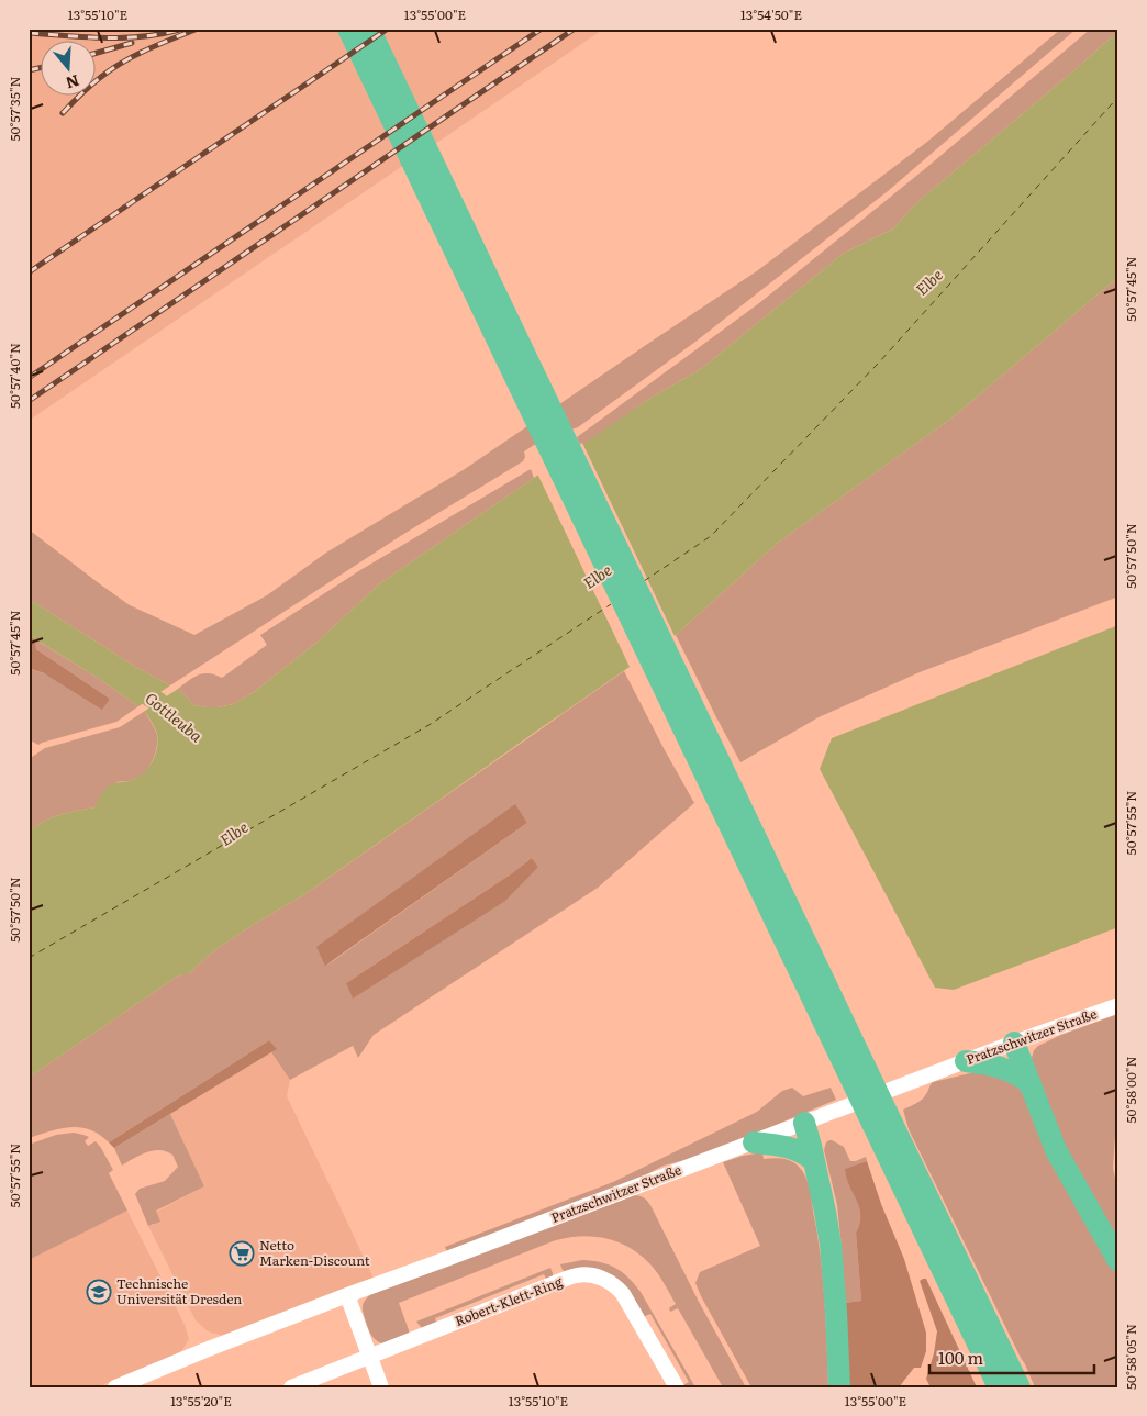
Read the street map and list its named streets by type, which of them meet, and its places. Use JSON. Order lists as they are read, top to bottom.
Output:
{
  "streets": {
    "street": ["Pratzschwitzer Straße", "Robert-Klett-Ring"]
  },
  "water": ["Elbe", "Gottleuba"],
  "places": {
    "supermarket": ["Netto Marken-Discount"],
    "school or university": ["Technische Universität Dresden"]
  },
  "scale_bar": "100 m",
  "north": "bottom",
  "coordinates": [
    "13°55'10\"E",
    "13°55'00\"E",
    "13°54'50\"E",
    "50°57'35\"N",
    "50°57'45\"N",
    "50°57'40\"N",
    "50°57'50\"N",
    "50°57'55\"N",
    "50°58'00\"N",
    "50°58'05\"N",
    "13°55'20\"E"
  ]
}
